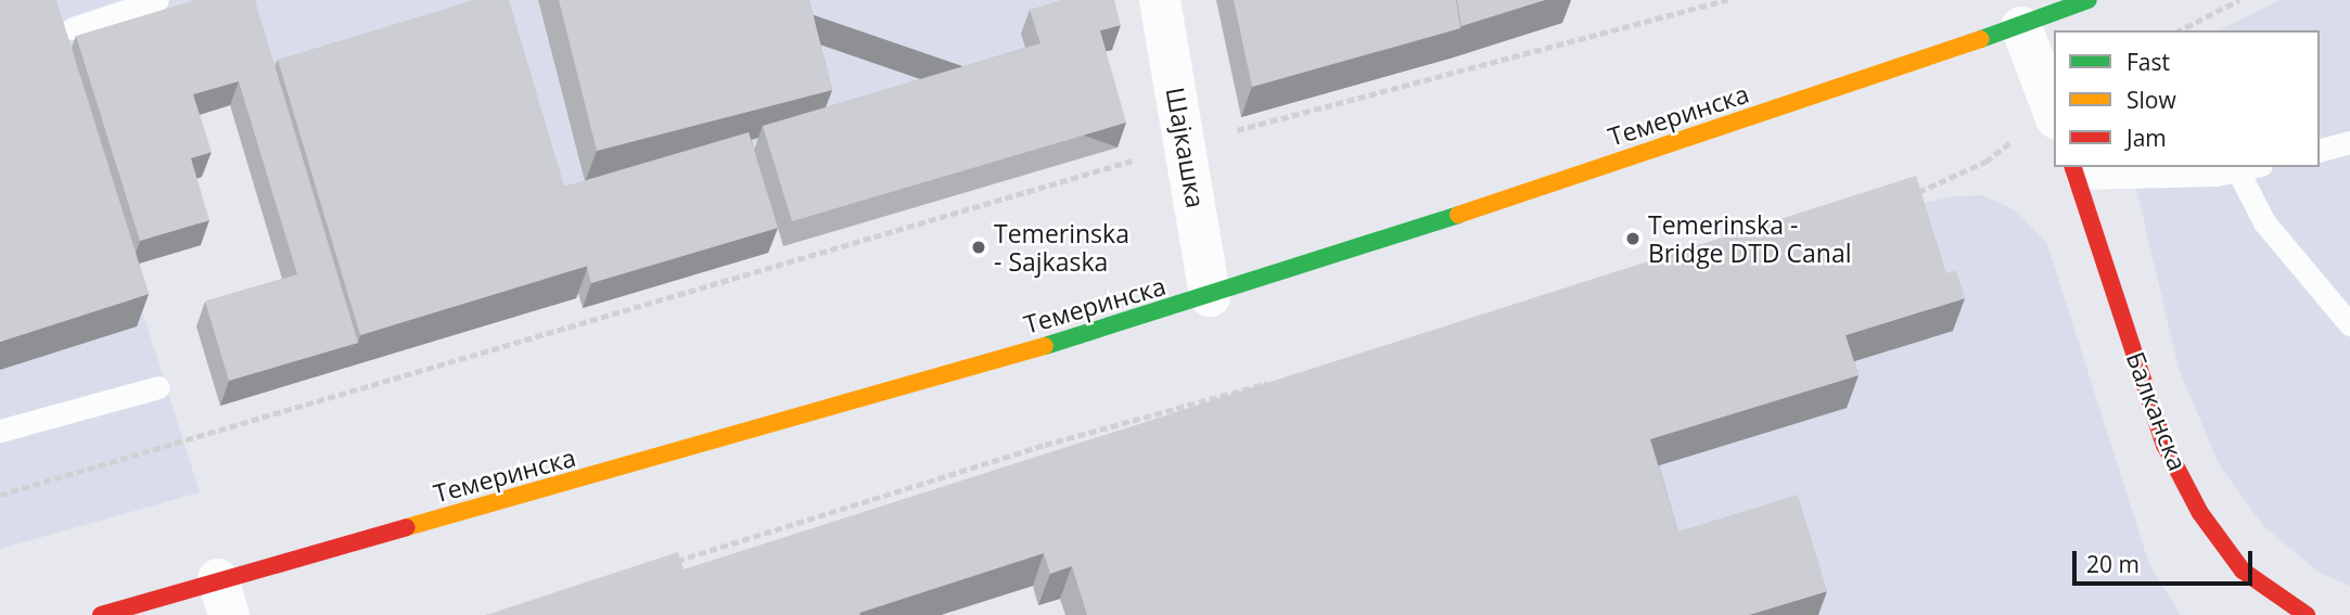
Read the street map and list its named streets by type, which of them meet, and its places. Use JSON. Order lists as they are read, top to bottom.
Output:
{
  "streets": {
    "main road": ["Темеринска", "Балканска"],
    "street": ["Шајкашка"]
  },
  "crossings": [
    ["Темеринска", "Шајкашка"]
  ],
  "places": ["Temerinska - Bridge DTD Canal", "Temerinska - Sajkaska"],
  "legend": ["Fast", "Slow", "Jam"],
  "scale_bar": "20 m"
}
